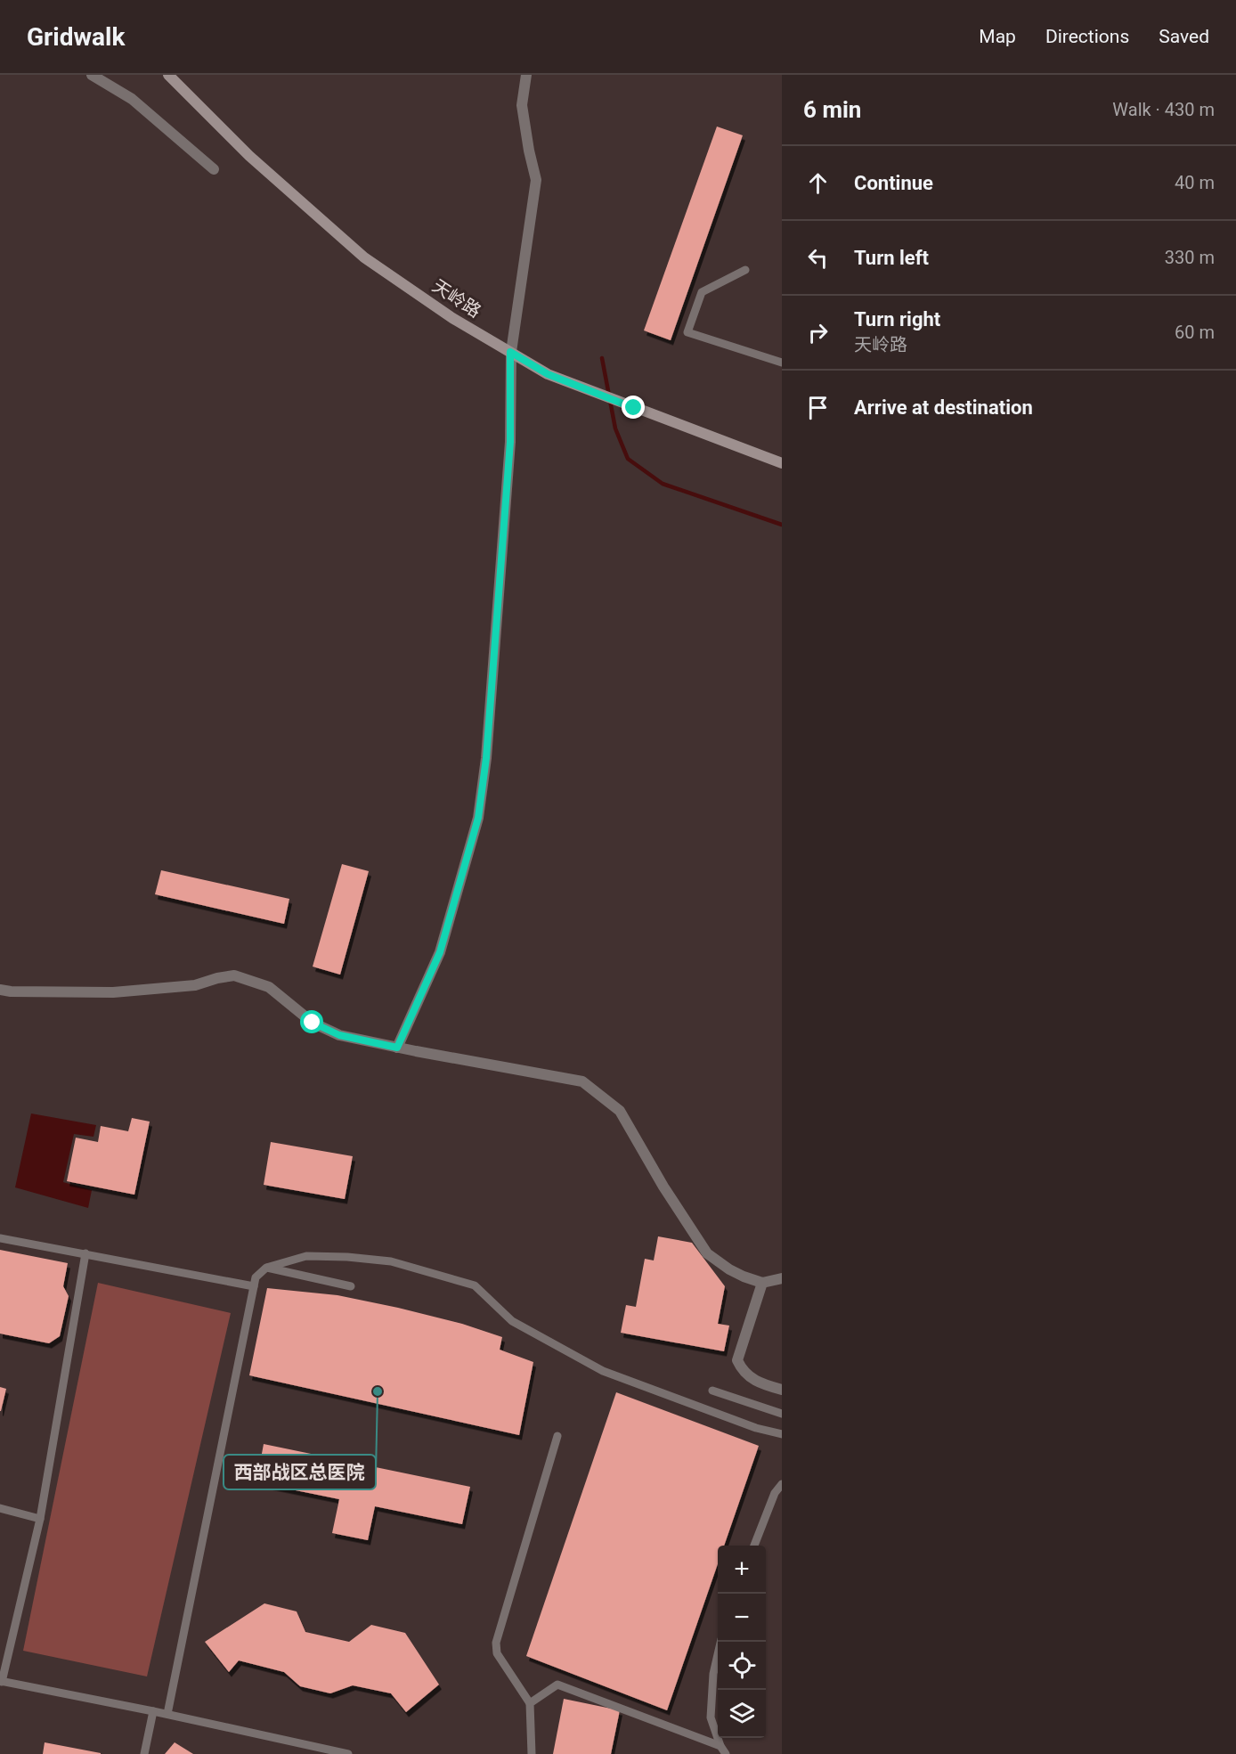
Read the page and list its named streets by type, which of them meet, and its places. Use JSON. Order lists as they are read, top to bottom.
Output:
{
  "streets": {
    "street": ["天岭路"]
  },
  "places": ["西部战区总医院"],
  "page": {
    "header": "Gridwalk",
    "nav": ["Map", "Directions", "Saved"],
    "heading": ["6 min", "Walk · 430 m"],
    "list": [
      ["Continue", "40 m"],
      ["Turn left", "330 m"],
      ["Turn right", "天岭路", "60 m"],
      "Arrive at destination"
    ],
    "map_buttons": ["+", "−"]
  }
}
